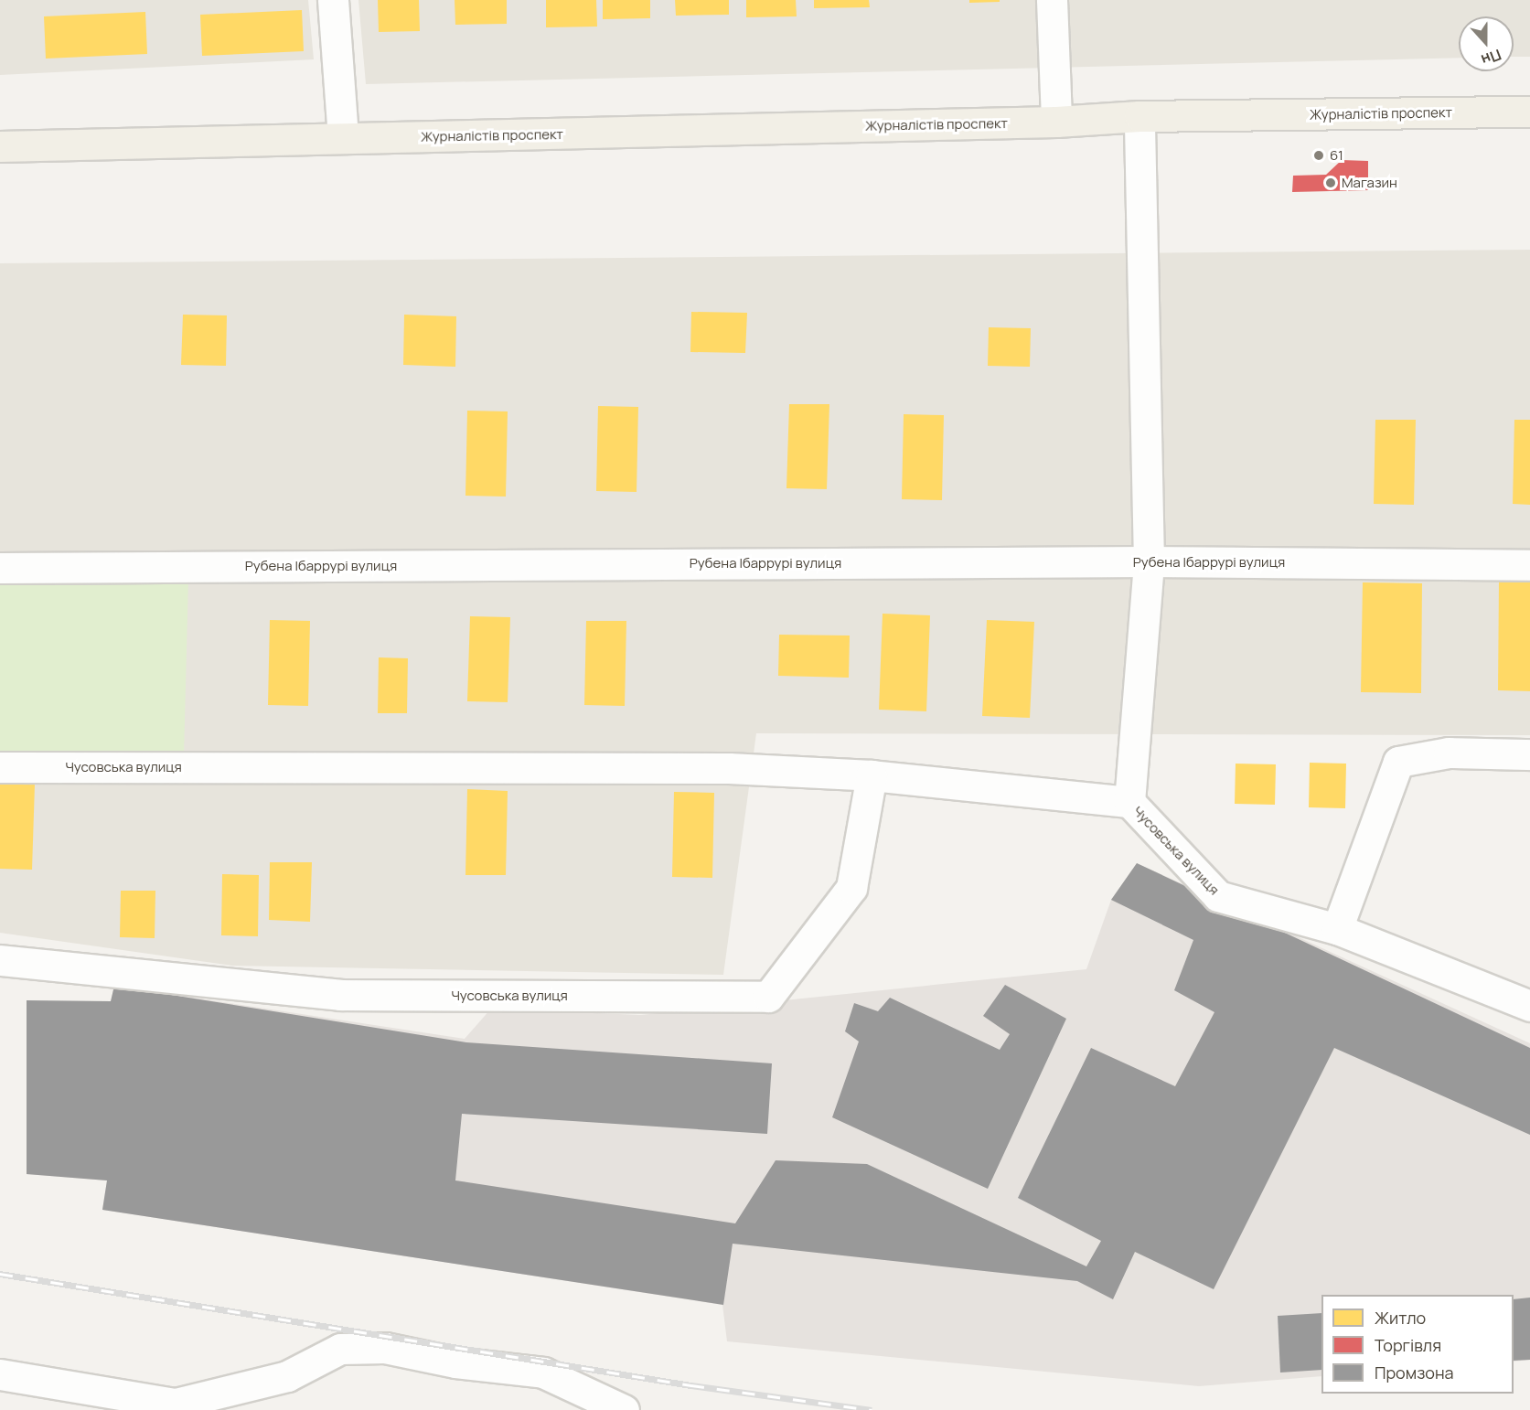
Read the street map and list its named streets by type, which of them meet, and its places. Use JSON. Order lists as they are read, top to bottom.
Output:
{
  "streets": {
    "main road": ["Журналістів проспект"],
    "street": ["Рубена Ібаррурі вулиця", "Чусовська вулиця"]
  },
  "places": ["61", "Магазин"],
  "legend": ["Житло", "Торгівля", "Промзона"],
  "north": "bottom"
}
